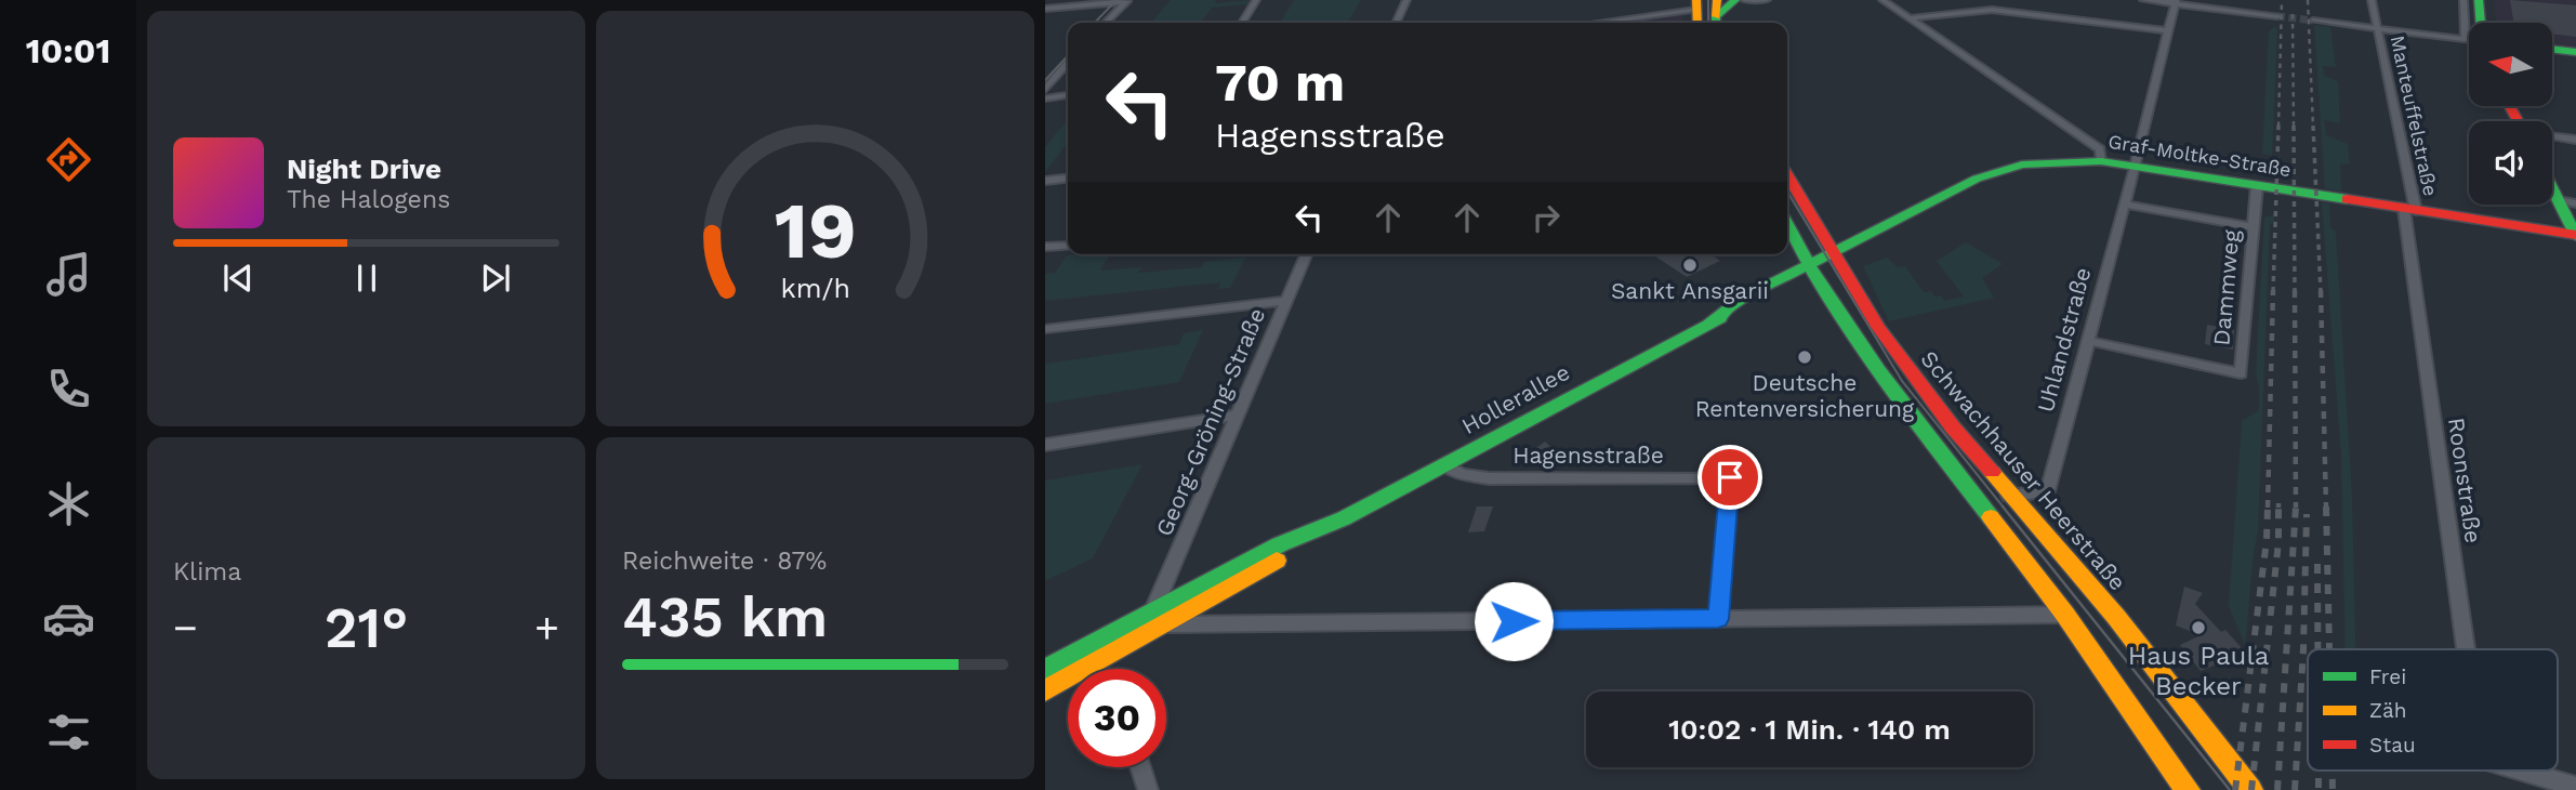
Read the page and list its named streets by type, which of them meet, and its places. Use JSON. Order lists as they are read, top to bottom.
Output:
{
  "streets": {
    "main road": ["Graf-Moltke-Straße", "Hollerallee", "Schwachhauser Heerstraße"],
    "street": [
      "Manteuffelstraße",
      "Dammweg",
      "Uhlandstraße",
      "Georg-Gröning-Straße",
      "Hagensstraße",
      "Roonstraße"
    ]
  },
  "crossings": [
    ["Manteuffelstraße", "Graf-Moltke-Straße"],
    ["Manteuffelstraße", "Roonstraße"],
    ["Graf-Moltke-Straße", "Dammweg"],
    ["Graf-Moltke-Straße", "Uhlandstraße"],
    ["Graf-Moltke-Straße", "Hollerallee"],
    ["Graf-Moltke-Straße", "Schwachhauser Heerstraße"],
    ["Graf-Moltke-Straße", "Roonstraße"],
    ["Dammweg", "Uhlandstraße"],
    ["Uhlandstraße", "Schwachhauser Heerstraße"],
    ["Hollerallee", "Georg-Gröning-Straße"],
    ["Hollerallee", "Hagensstraße"],
    ["Hollerallee", "Schwachhauser Heerstraße"]
  ],
  "places": ["Sankt Ansgarii", "Deutsche Rentenversicherung", "Haus Paula Becker"],
  "legend": ["Frei", "Zäh", "Stau"],
  "north": "left",
  "page": {
    "tabs": "10:01",
    "turn": ["70 m", "Hagensstraße"],
    "song": ["Night Drive", "The Halogens"],
    "tile": [
      "Klima",
      ["Reichweite · 87%", "435 km"]
    ],
    "heat": ["−", "21°", "+"],
    "limit": "30",
    "trip": "10:02 · 1 Min. · 140 m",
    "gauge": ["19", "km/h"]
  }
}
